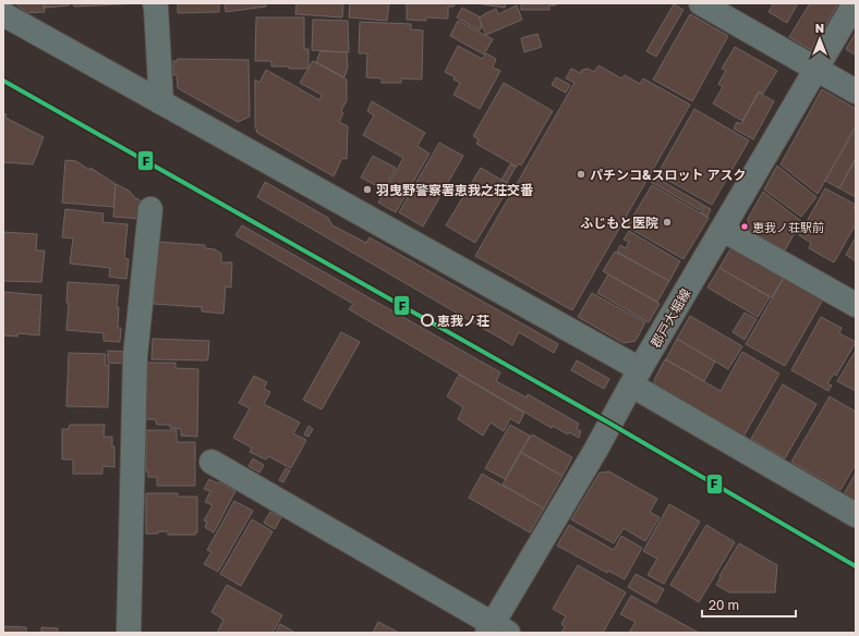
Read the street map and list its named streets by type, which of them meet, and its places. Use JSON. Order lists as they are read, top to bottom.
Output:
{
  "streets": {
    "main road": ["郡戸大堀線"]
  },
  "places": [
    "パチンコ&スロット アスク",
    "羽曳野警察署恵我之荘交番",
    "ふじもと医院",
    "恵我ノ荘駅前",
    "恵我ノ荘"
  ],
  "lines": ["transit line F"],
  "scale_bar": "20 m",
  "north": "top"
}
